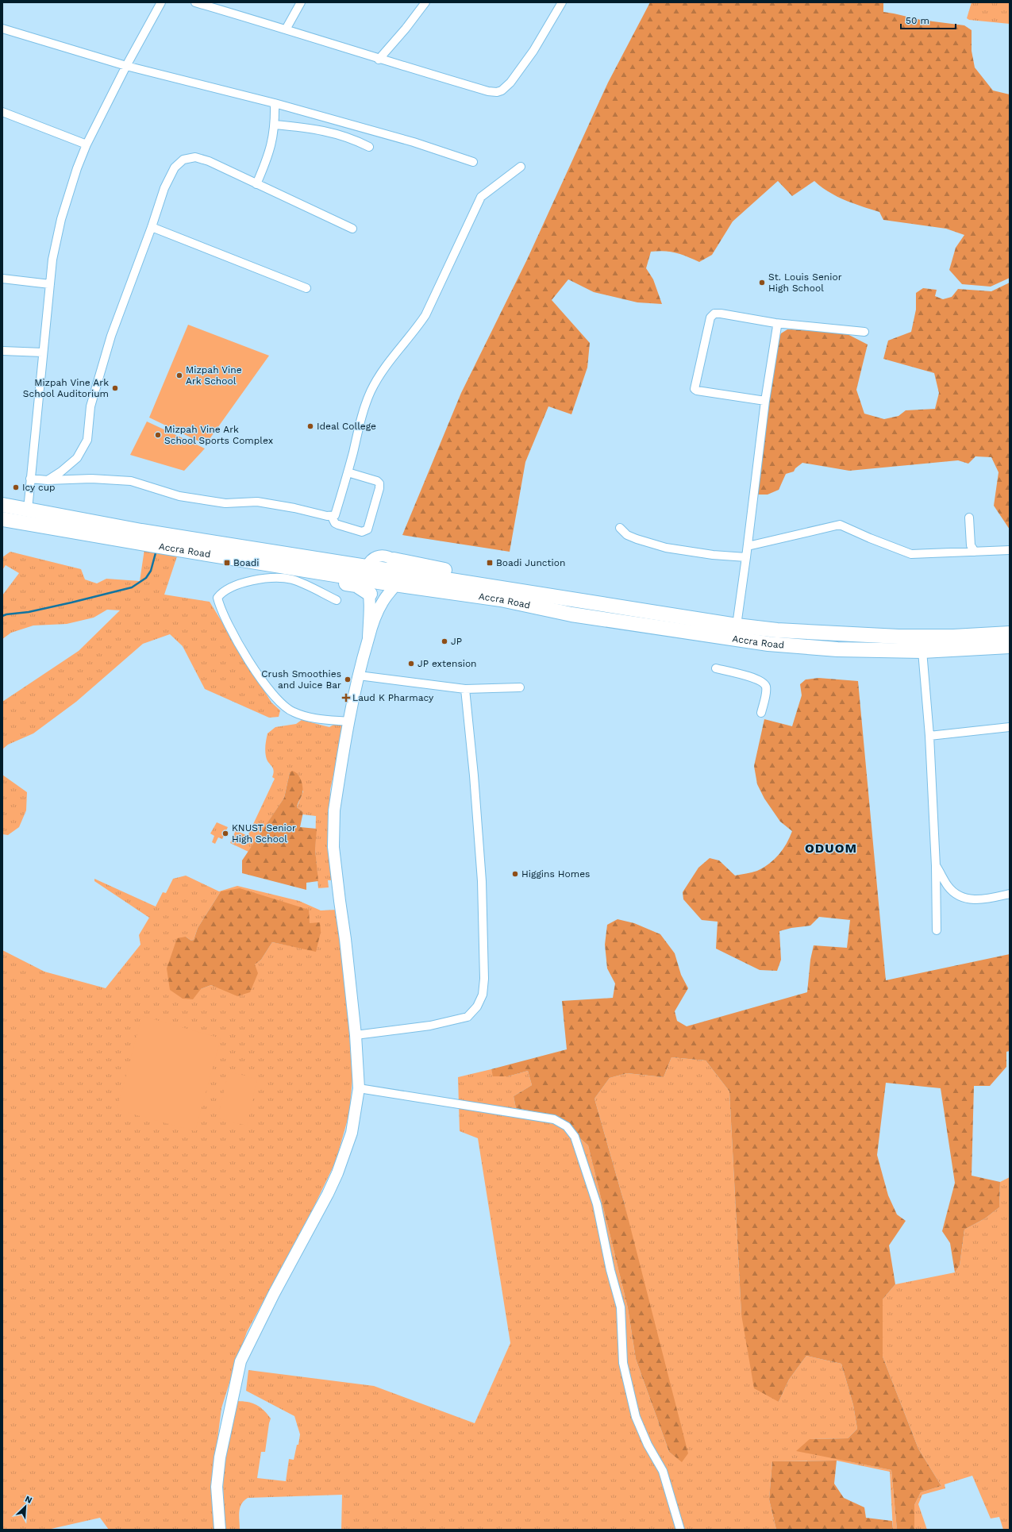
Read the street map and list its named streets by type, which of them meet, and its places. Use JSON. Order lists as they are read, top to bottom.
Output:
{
  "streets": {
    "highway": ["Accra Road"]
  },
  "districts": ["ODUOM"],
  "places": {
    "other": [
      "St. Louis Senior High School",
      "Mizpah Vine Ark School",
      "Mizpah Vine Ark School Auditorium",
      "Ideal College",
      "Mizpah Vine Ark School Sports Complex",
      "Icy cup",
      "JP",
      "JP extension",
      "Crush Smoothies and Juice Bar",
      "KNUST Senior High School",
      "Higgins Homes"
    ],
    "transit": ["Boadi", "Boadi Junction"],
    "health": ["Laud K Pharmacy"]
  },
  "scale_bar": "50 m",
  "north": "top right"
}
